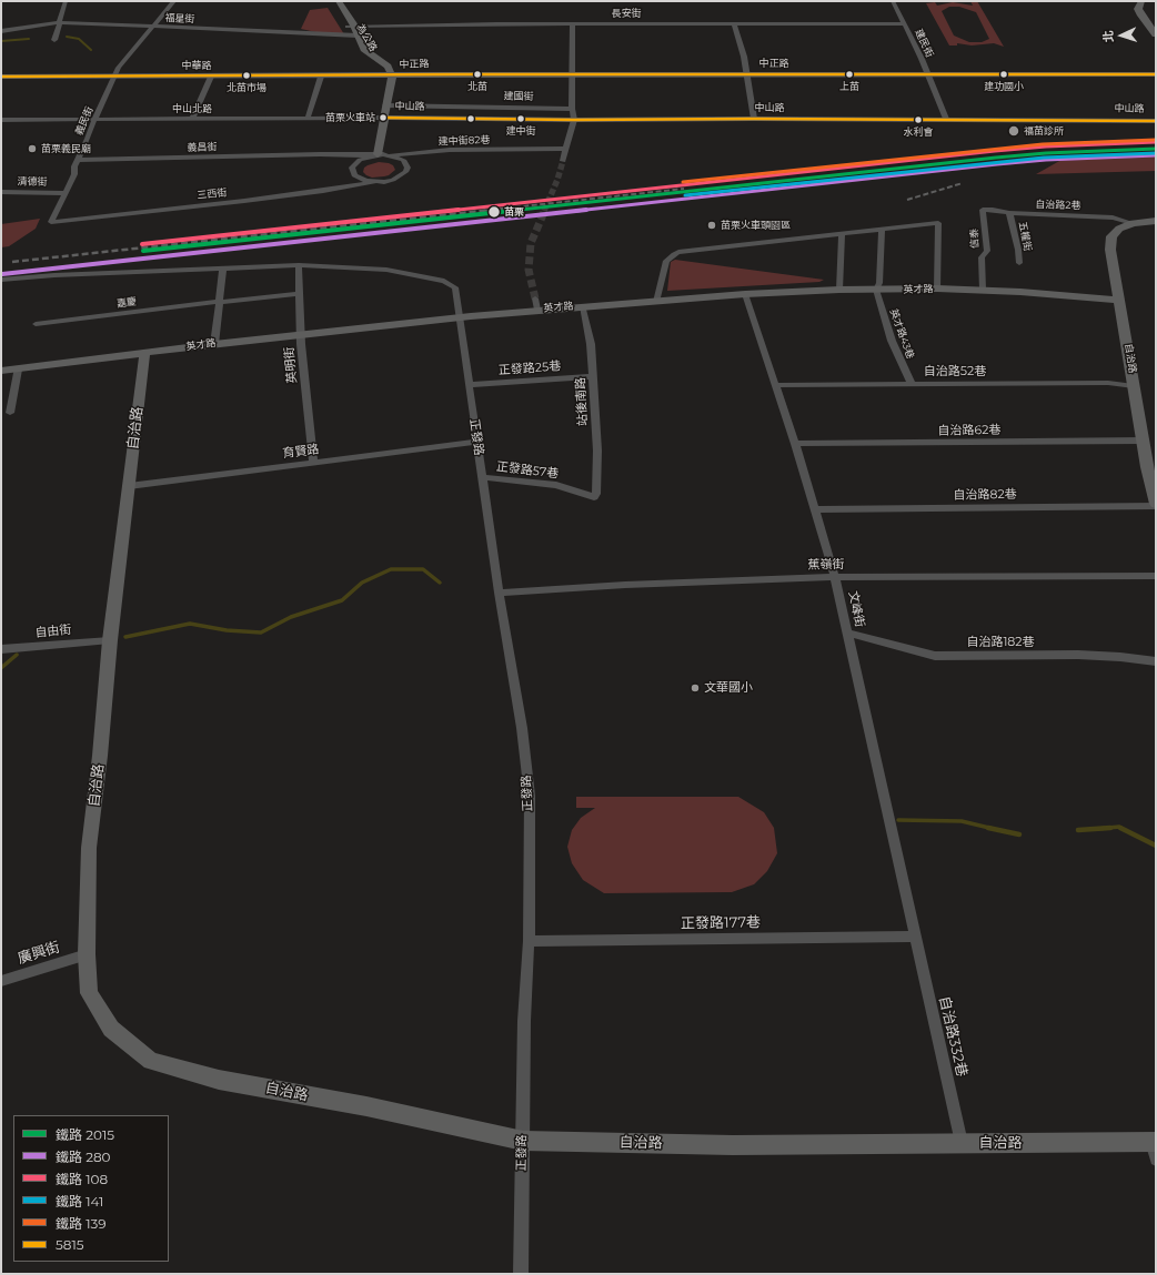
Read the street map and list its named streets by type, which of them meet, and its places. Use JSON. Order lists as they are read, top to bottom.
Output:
{
  "streets": {
    "street": [
      "長安街",
      "福星街",
      "為公路",
      "建民街",
      "中正路",
      "中華路",
      "建國街",
      "中山路",
      "中山北路",
      "義民街",
      "建中街82巷",
      "義昌街",
      "清德街",
      "三西街",
      "自治路2巷",
      "五權街",
      "信泰",
      "英才路",
      "嘉慶",
      "英才路43巷",
      "自治路",
      "英明街",
      "正發路25巷",
      "自治路52巷",
      "站後南路",
      "自治路62巷",
      "正發路",
      "育賢路",
      "正發路57巷",
      "自治路82巷",
      "蕉嶺街",
      "文峰街",
      "自由街",
      "自治路182巷",
      "正發路177巷",
      "廣興街",
      "自治路332巷"
    ]
  },
  "crossings": [
    ["長安街", "為公路"],
    ["長安街", "建民街"],
    ["福星街", "為公路"],
    ["福星街", "義民街"],
    ["為公路", "中正路"],
    ["為公路", "中華路"],
    ["建民街", "中正路"],
    ["建民街", "中山路"],
    ["中正路", "中華路"],
    ["中華路", "義民街"],
    ["中山路", "中山北路"],
    ["中山北路", "義民街"],
    ["義民街", "義昌街"],
    ["義民街", "清德街"],
    ["義民街", "三西街"],
    ["自治路2巷", "五權街"],
    ["自治路2巷", "信泰"],
    ["自治路2巷", "自治路"],
    ["信泰", "英才路"],
    ["英才路", "英才路43巷"],
    ["英才路", "自治路"],
    ["英才路", "英明街"],
    ["英才路", "站後南路"],
    ["英才路", "正發路"],
    ["英才路", "文峰街"],
    ["嘉慶", "英明街"],
    ["英才路43巷", "自治路52巷"],
    ["自治路", "自治路52巷"],
    ["自治路", "自治路62巷"],
    ["自治路", "正發路"],
    ["自治路", "育賢路"],
    ["自治路", "自治路82巷"],
    ["自治路", "自由街"],
    ["自治路", "廣興街"],
    ["自治路", "自治路332巷"],
    ["英明街", "正發路"],
    ["英明街", "育賢路"],
    ["正發路25巷", "站後南路"],
    ["正發路25巷", "正發路"],
    ["自治路52巷", "文峰街"],
    ["站後南路", "正發路57巷"],
    ["自治路62巷", "文峰街"],
    ["正發路", "育賢路"],
    ["正發路", "正發路57巷"],
    ["正發路", "蕉嶺街"],
    ["正發路", "正發路177巷"],
    ["自治路82巷", "文峰街"],
    ["蕉嶺街", "文峰街"],
    ["文峰街", "自治路182巷"],
    ["文峰街", "正發路177巷"],
    ["文峰街", "自治路332巷"],
    ["正發路177巷", "自治路332巷"]
  ],
  "places": [
    "北苗",
    "上苗",
    "建功國小",
    "北苗市場",
    "苗栗火車站",
    "建中街",
    "水利會",
    "福苗診所",
    "苗栗義民廟",
    "苗栗",
    "苗栗火車頭園區",
    "文華國小"
  ],
  "lines": [
    "transit line 5815",
    "rail line 139",
    "rail line 108",
    "rail line 2015",
    "rail line 141",
    "rail line 280"
  ],
  "legend": [
    "鐵路 2015",
    "鐵路 280",
    "鐵路 108",
    "鐵路 141",
    "鐵路 139",
    "5815"
  ],
  "north": "left"
}
